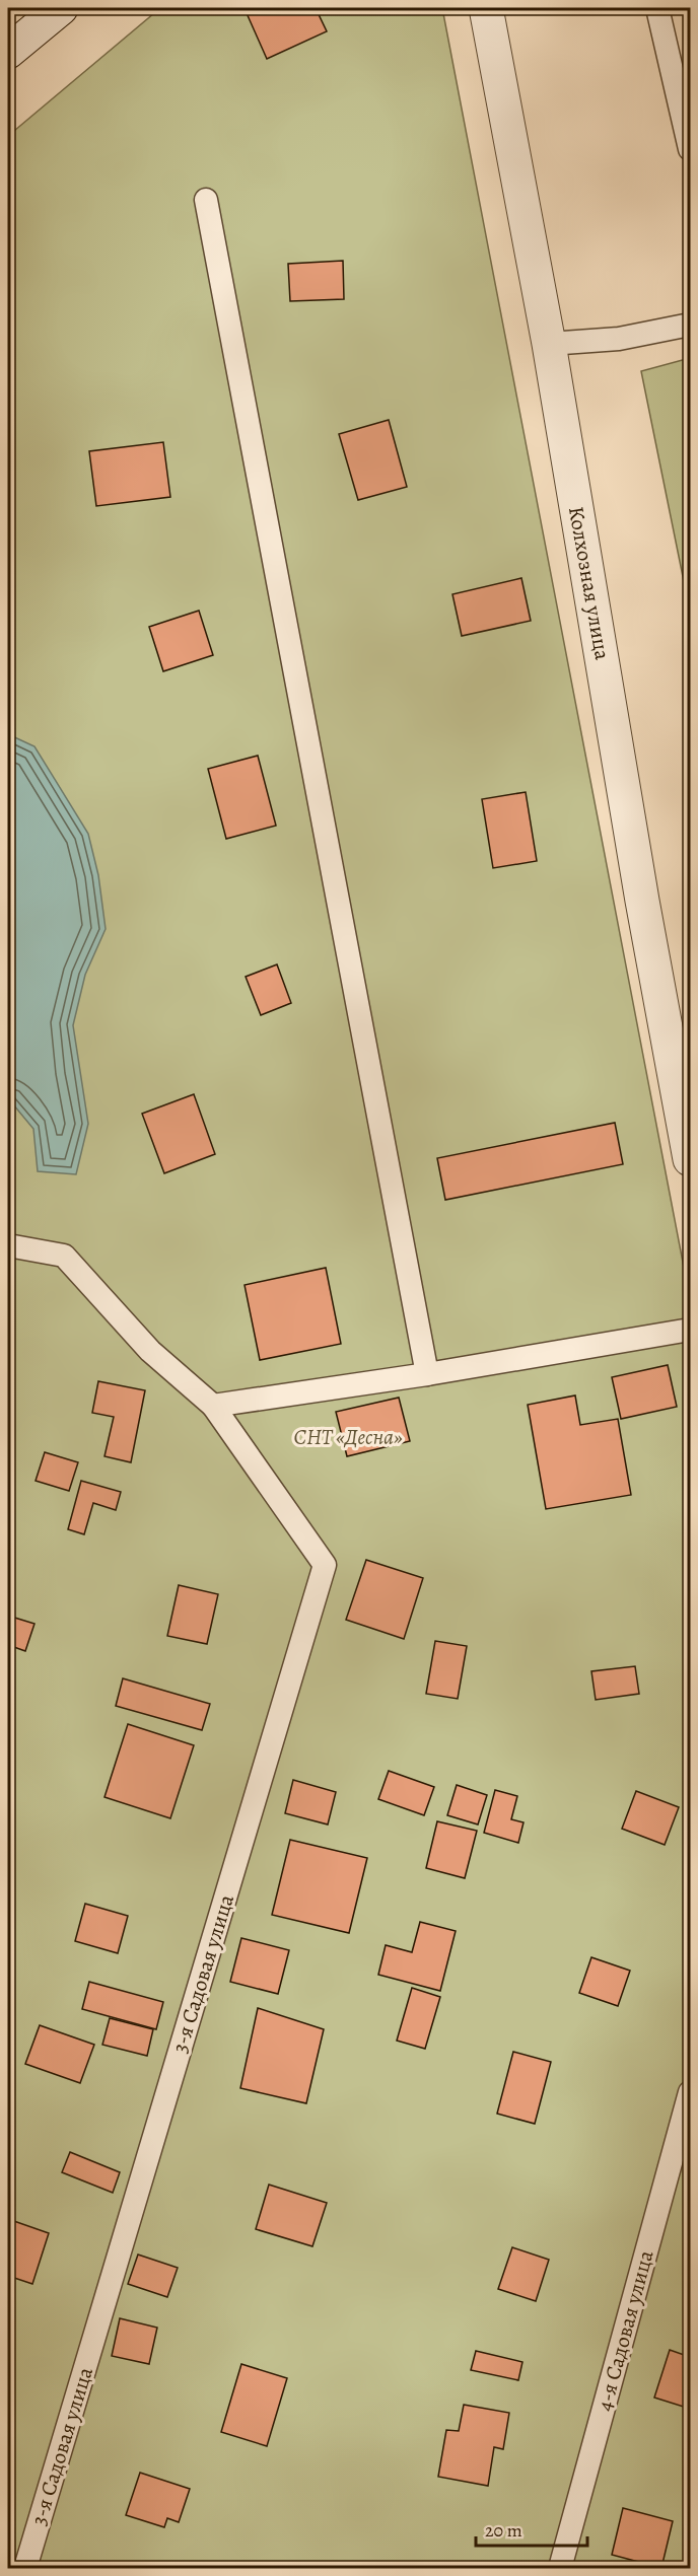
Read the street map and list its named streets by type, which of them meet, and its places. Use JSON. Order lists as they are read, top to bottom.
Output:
{
  "streets": {
    "street": ["Колхозная улица"],
    "lane": ["3-я Садовая улица", "4-я Садовая улица"]
  },
  "parks": ["СНТ «Десна»"],
  "scale_bar": "20 m"
}
